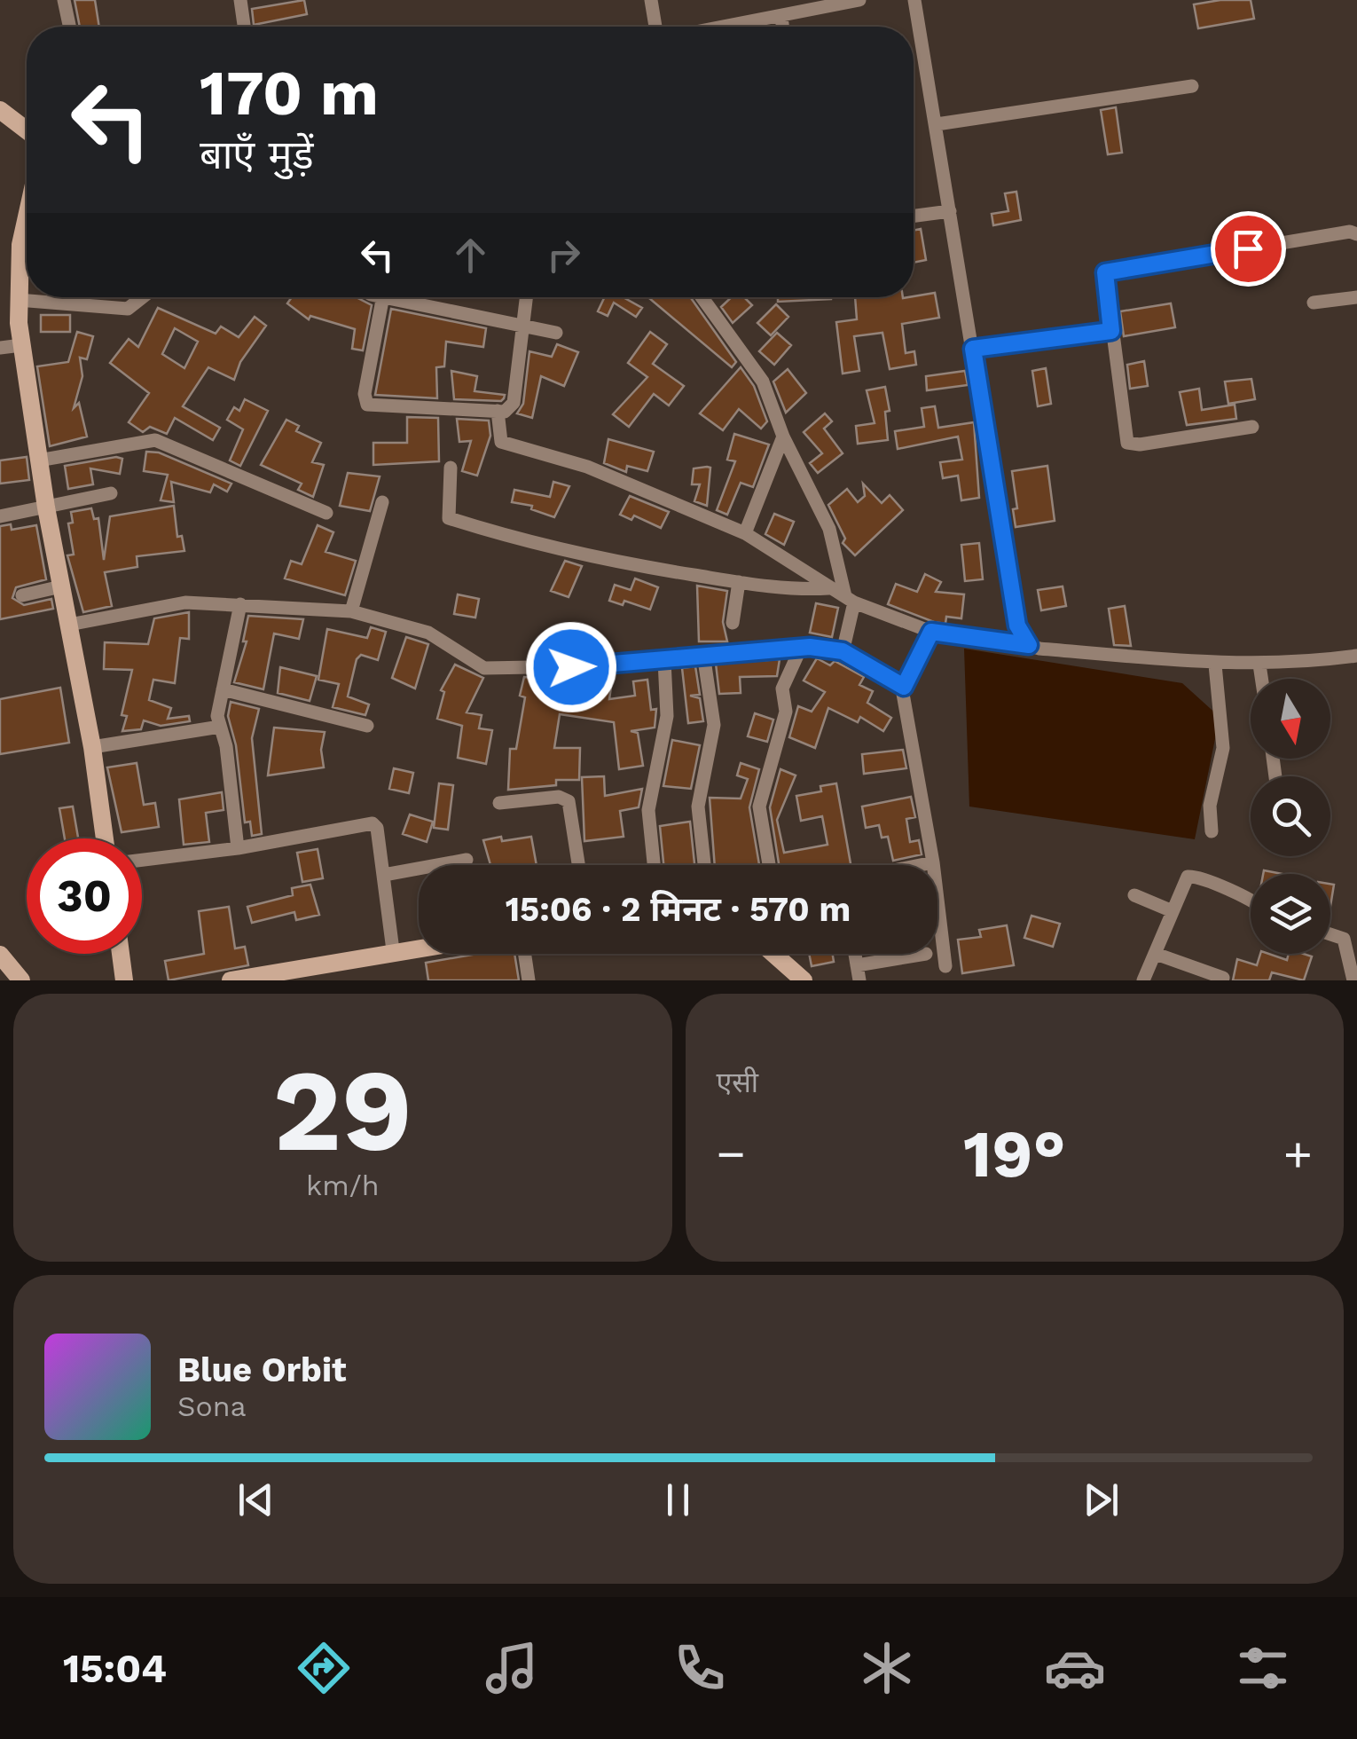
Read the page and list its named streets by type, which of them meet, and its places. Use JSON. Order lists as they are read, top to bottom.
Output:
{
  "north": "bottom",
  "page": {
    "turn": ["170 m", "बाएँ मुड़ें"],
    "limit": "30",
    "trip": "15:06 · 2 मिनट · 570 m",
    "tile": [
      ["29", "km/h"],
      "एसी"
    ],
    "heat": ["−", "19°", "+"],
    "song": ["Blue Orbit", "Sona"],
    "tabs": "15:04"
  }
}
